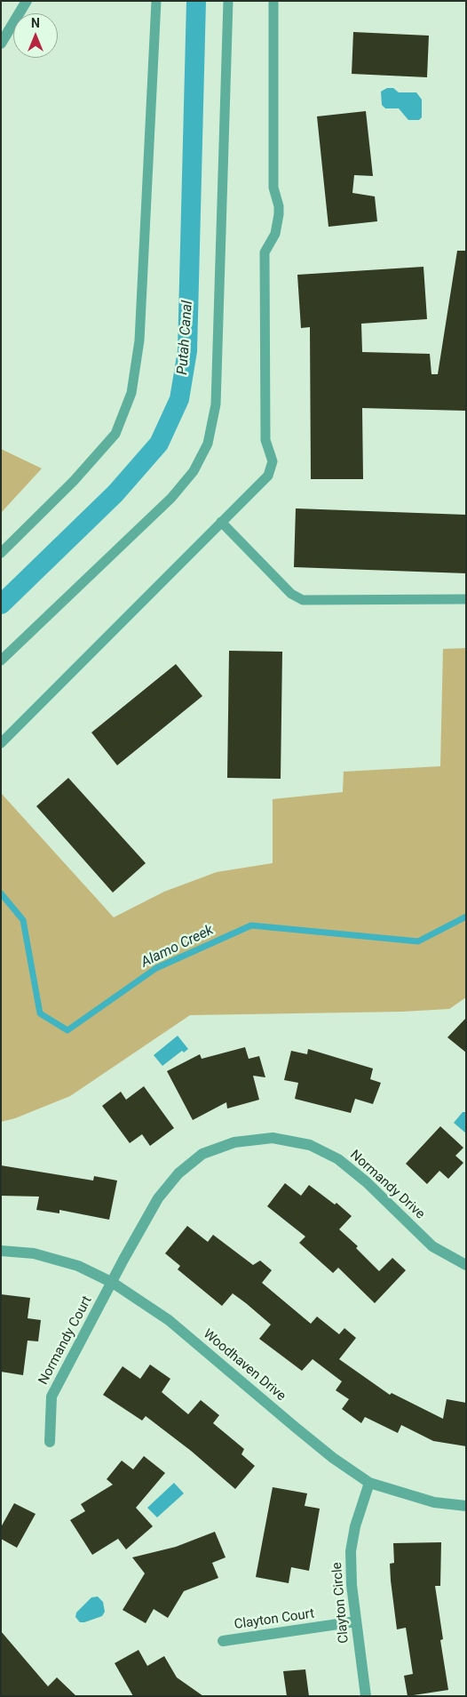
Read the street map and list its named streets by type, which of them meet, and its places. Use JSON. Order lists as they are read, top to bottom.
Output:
{
  "streets": {
    "street": [
      "Normandy Drive",
      "Normandy Court",
      "Woodhaven Drive",
      "Clayton Circle",
      "Clayton Court"
    ]
  },
  "crossings": [
    ["Normandy Drive", "Normandy Court"],
    ["Normandy Drive", "Woodhaven Drive"],
    ["Normandy Court", "Woodhaven Drive"],
    ["Woodhaven Drive", "Clayton Circle"],
    ["Clayton Circle", "Clayton Court"]
  ],
  "water": ["Putah Canal", "Alamo Creek"],
  "north": "top"
}
